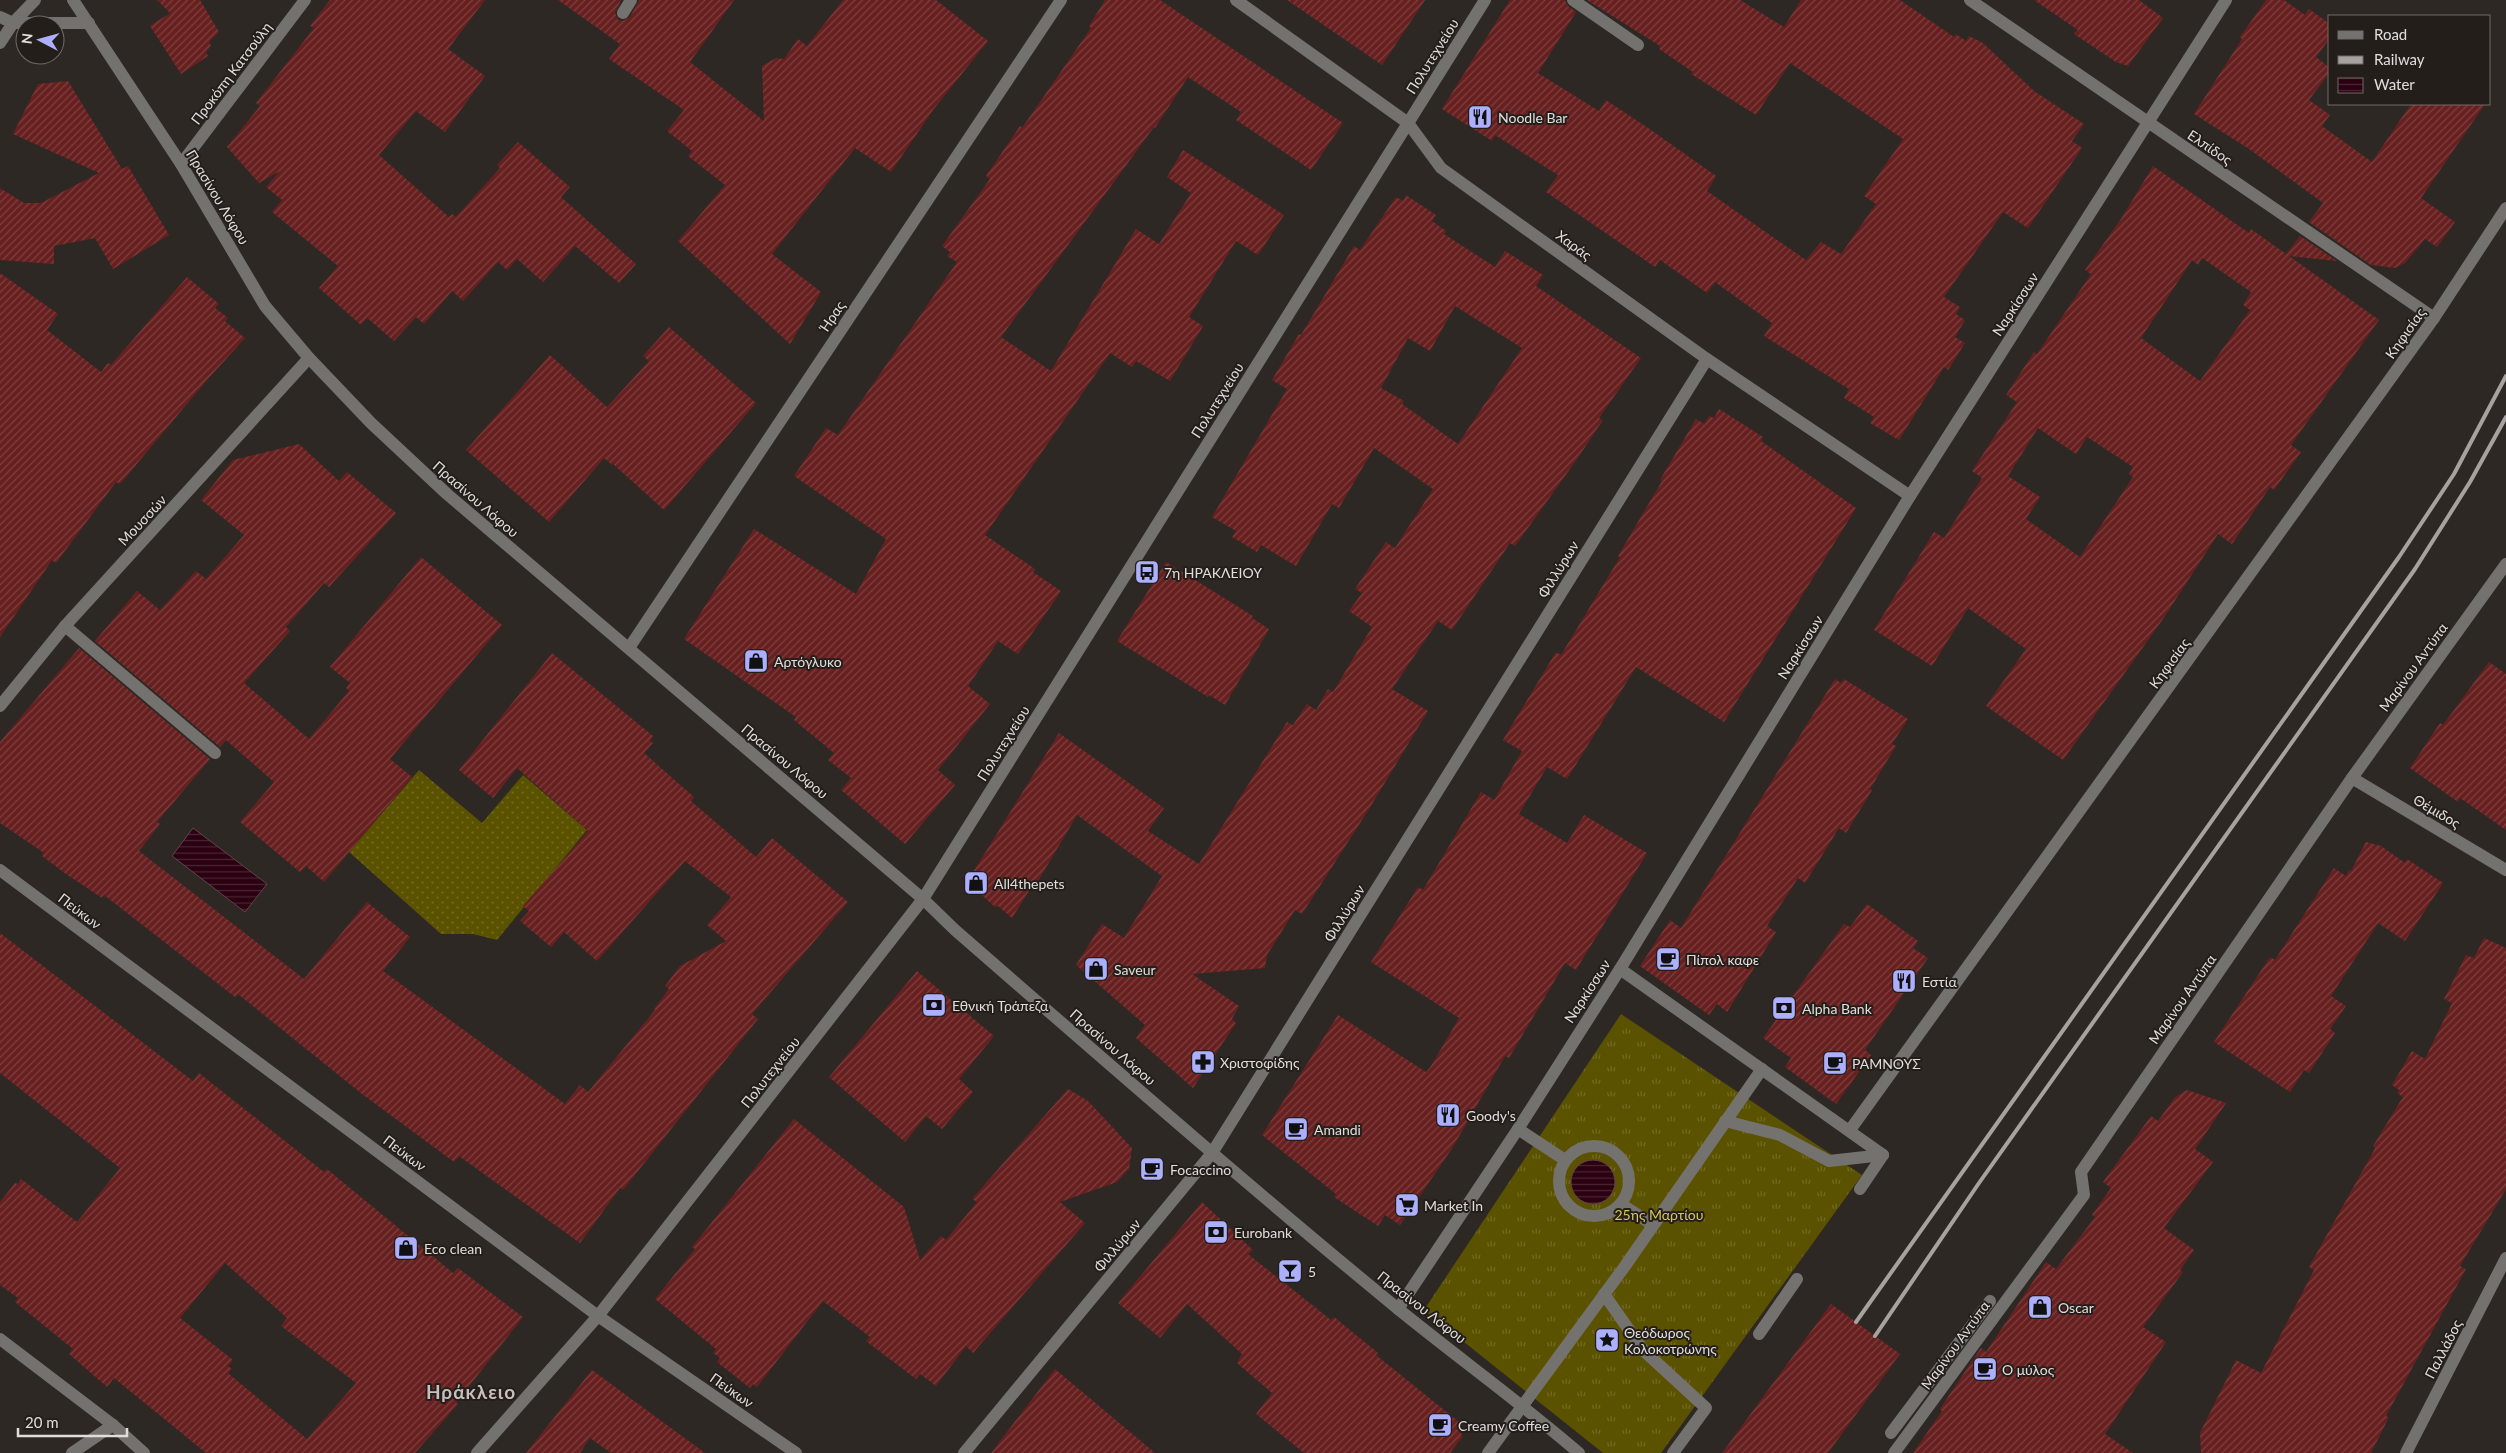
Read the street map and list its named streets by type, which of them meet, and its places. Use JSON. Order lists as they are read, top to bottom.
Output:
{
  "streets": {
    "street": [
      "Πολυτεχνείου",
      "Προκόπη Κατσούλη",
      "Ελπίδος",
      "Πρασίνου Λόφου",
      "Χαράς",
      "Ναρκίσσων",
      "Ήρας",
      "Κηφισίας",
      "Μουσσών",
      "Φιλλύρων",
      "Μαρίνου Αντύπα",
      "Θέμιδος",
      "Πεύκων",
      "Παλλάδος"
    ]
  },
  "crossings": [
    ["Πολυτεχνείου", "Πρασίνου Λόφου"],
    ["Πολυτεχνείου", "Χαράς"],
    ["Πολυτεχνείου", "Πεύκων"],
    ["Προκόπη Κατσούλη", "Πρασίνου Λόφου"],
    ["Ελπίδος", "Ναρκίσσων"],
    ["Ελπίδος", "Κηφισίας"],
    ["Πρασίνου Λόφου", "Ναρκίσσων"],
    ["Πρασίνου Λόφου", "Ήρας"],
    ["Πρασίνου Λόφου", "Μουσσών"],
    ["Πρασίνου Λόφου", "Φιλλύρων"],
    ["Χαράς", "Ναρκίσσων"],
    ["Χαράς", "Φιλλύρων"],
    ["Μαρίνου Αντύπα", "Θέμιδος"]
  ],
  "districts": ["Ηράκλειο"],
  "parks": ["25ης Μαρτίου"],
  "places": {
    "restaurant": ["Noodle Bar", "Εστία", "Goody's"],
    "bus stop": ["7η ΗΡΑΚΛΕΙΟΥ"],
    "shop": [
      "Αρτόγλυκο",
      "All4thepets",
      "Saveur",
      "Eco clean",
      "Oscar"
    ],
    "cafe": [
      "Πίπολ καφε",
      "ΡΑΜΝΟΥΣ",
      "Amandi",
      "Focaccino",
      "Ο μύλος",
      "Creamy Coffee"
    ],
    "bank": ["Εθνική Τράπεζα", "Alpha Bank", "Eurobank"],
    "pharmacy": ["Χριστοφίδης"],
    "supermarket": ["Market In"],
    "bar": ["5"],
    "place": ["Θεόδωρος Κολοκοτρώνης"]
  },
  "legend": ["Road", "Railway", "Water"],
  "scale_bar": "20 m",
  "north": "left"
}
